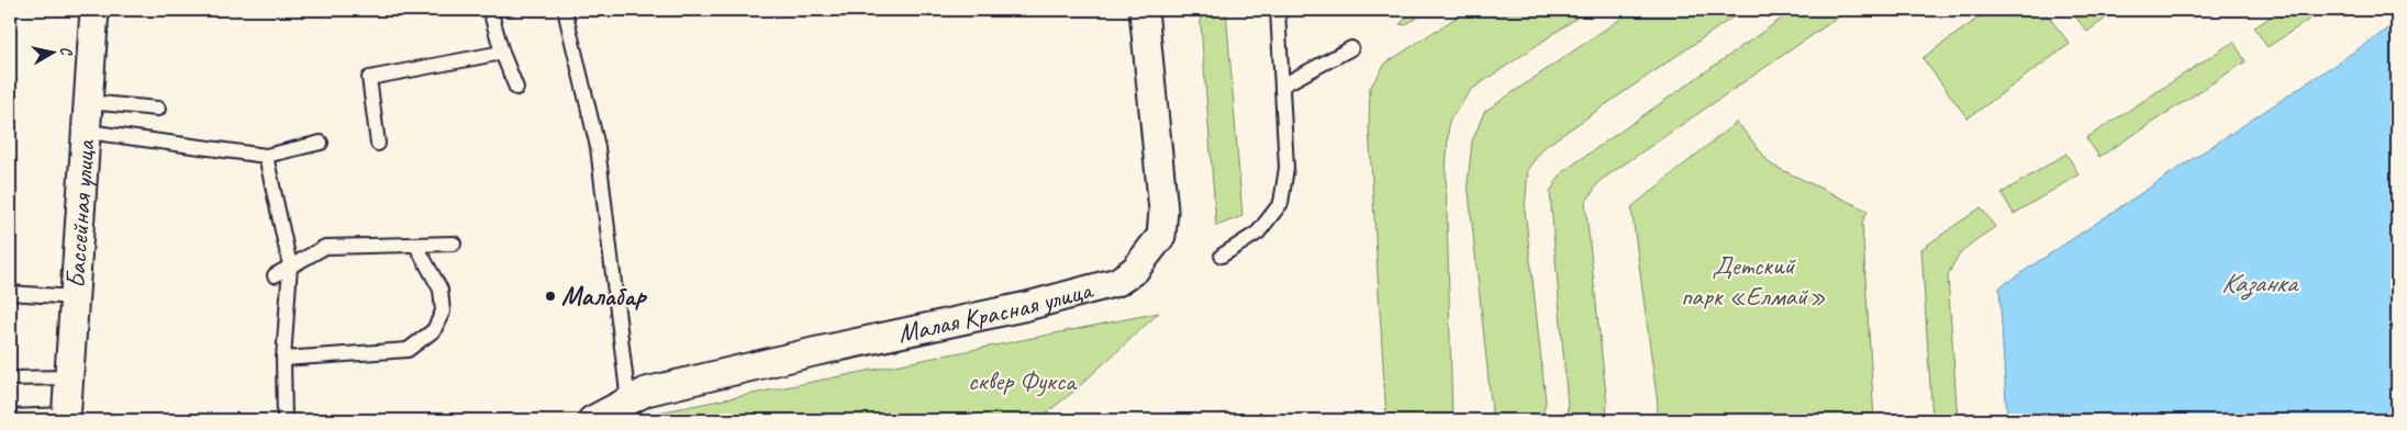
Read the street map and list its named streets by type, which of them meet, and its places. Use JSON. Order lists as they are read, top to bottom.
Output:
{
  "streets": {
    "street": ["Бассейная улица", "Малая Красная улица"]
  },
  "water": ["Казанка"],
  "parks": ["Детский парк «Елмай»", "cквер Фукса"],
  "places": ["Малабар"],
  "north": "right"
}
